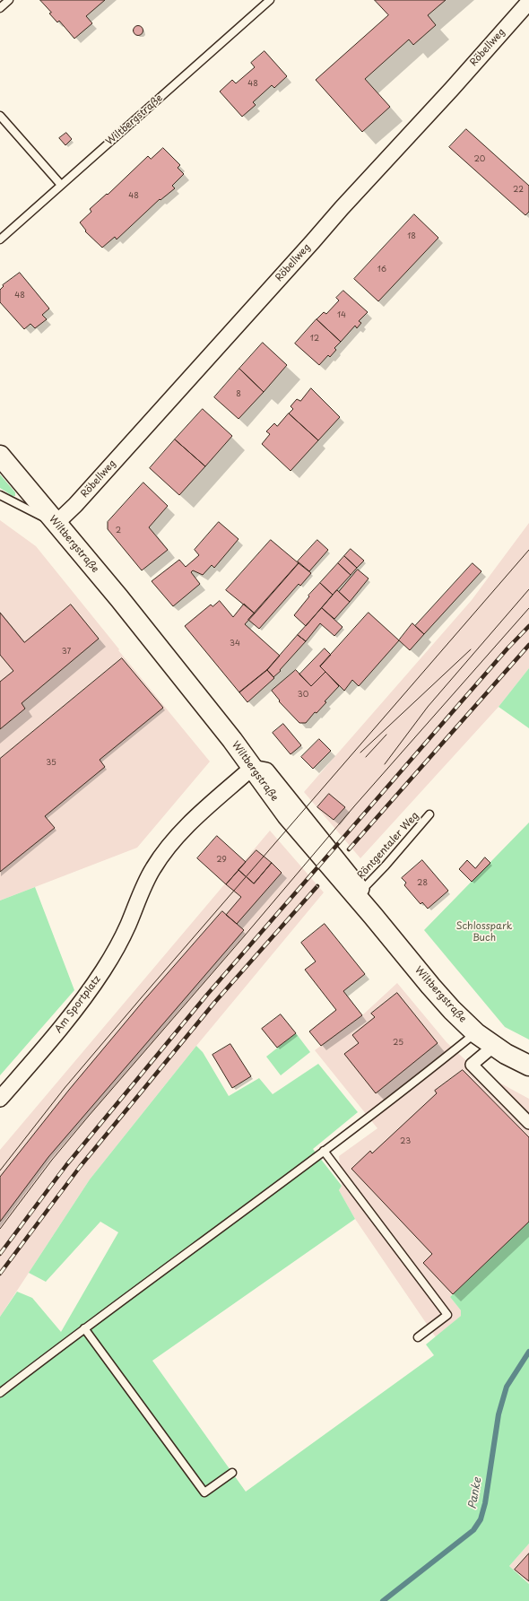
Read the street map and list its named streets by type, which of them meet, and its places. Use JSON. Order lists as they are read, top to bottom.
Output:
{
  "streets": {
    "main road": ["Wiltbergstraße"],
    "street": ["Röbellweg", "Am Sportplatz"],
    "lane": ["Röntgentaler Weg"]
  },
  "crossings": [
    ["Röbellweg", "Wiltbergstraße"],
    ["Wiltbergstraße", "Am Sportplatz"]
  ],
  "water": ["Panke"],
  "parks": ["Schlosspark Buch"],
  "house_numbers": [
    "48",
    "20",
    "22",
    "48",
    "18",
    "16",
    "48",
    "14",
    "12",
    "8",
    "2",
    "34",
    "37",
    "30",
    "35",
    "29",
    "28",
    "25",
    "23"
  ]
}
